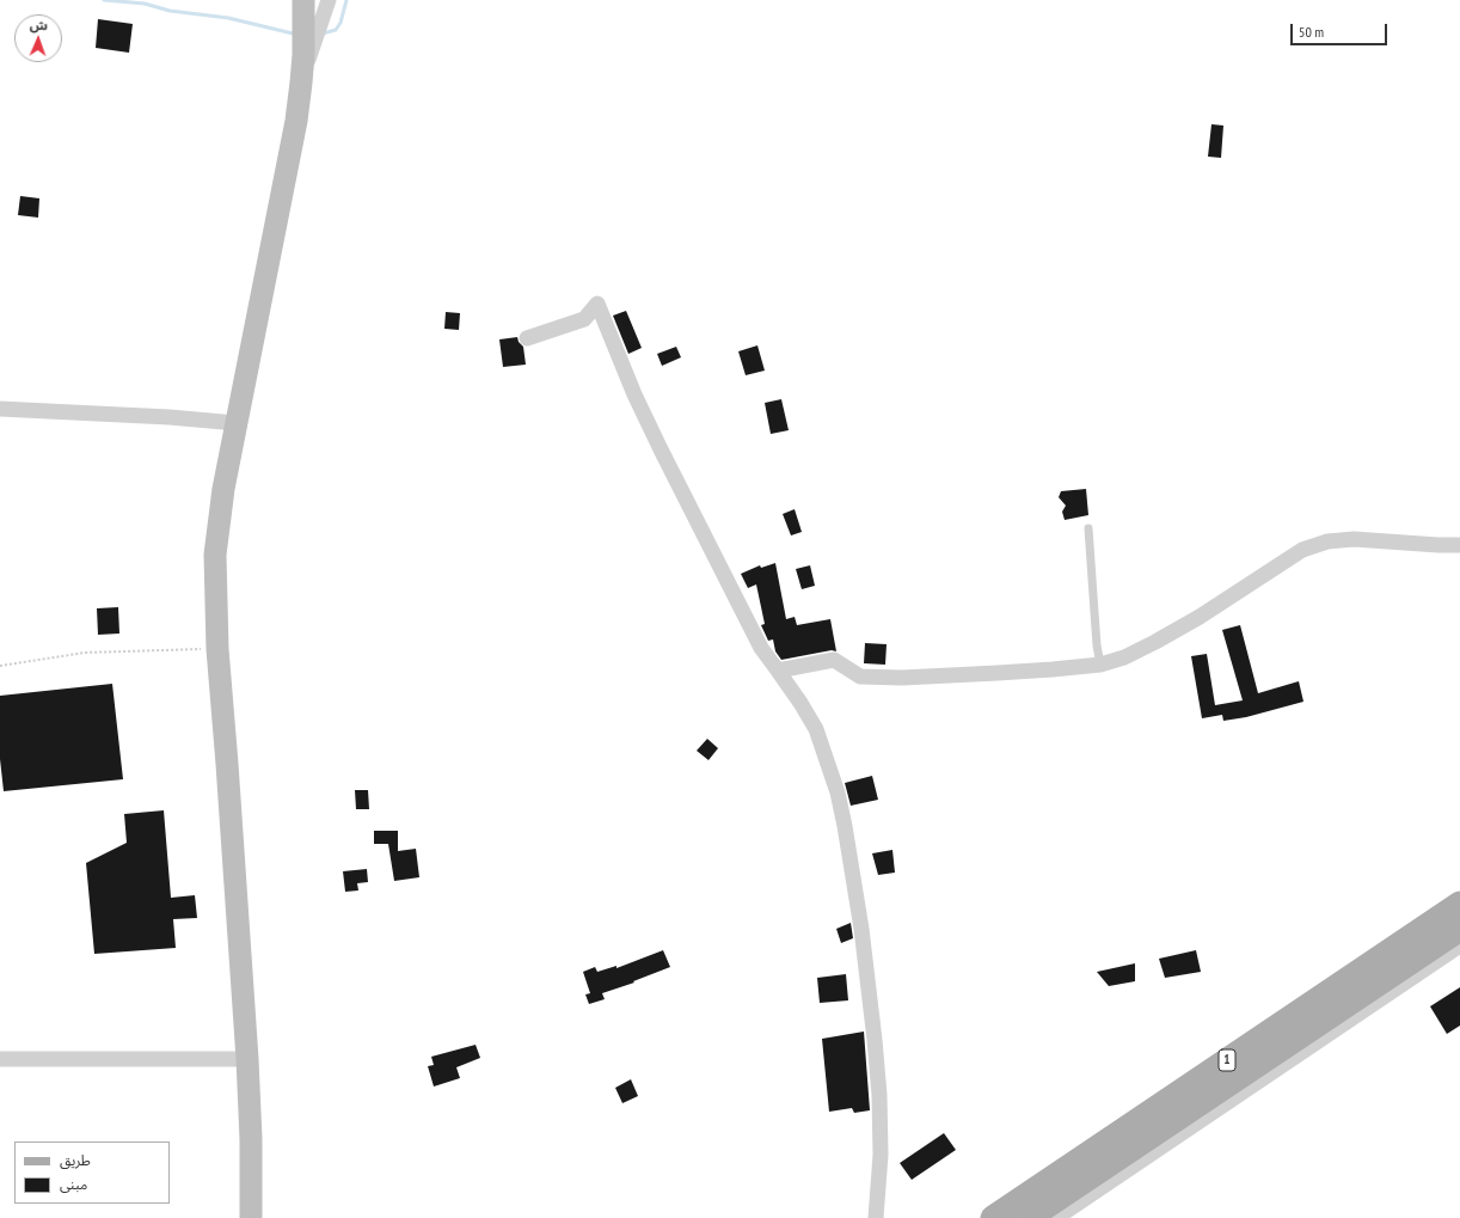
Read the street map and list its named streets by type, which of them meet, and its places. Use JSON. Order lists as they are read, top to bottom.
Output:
{
  "streets": {
    "main road": ["1"]
  },
  "legend": ["طريق", "مبنى"],
  "scale_bar": "50 m",
  "north": "top"
}
